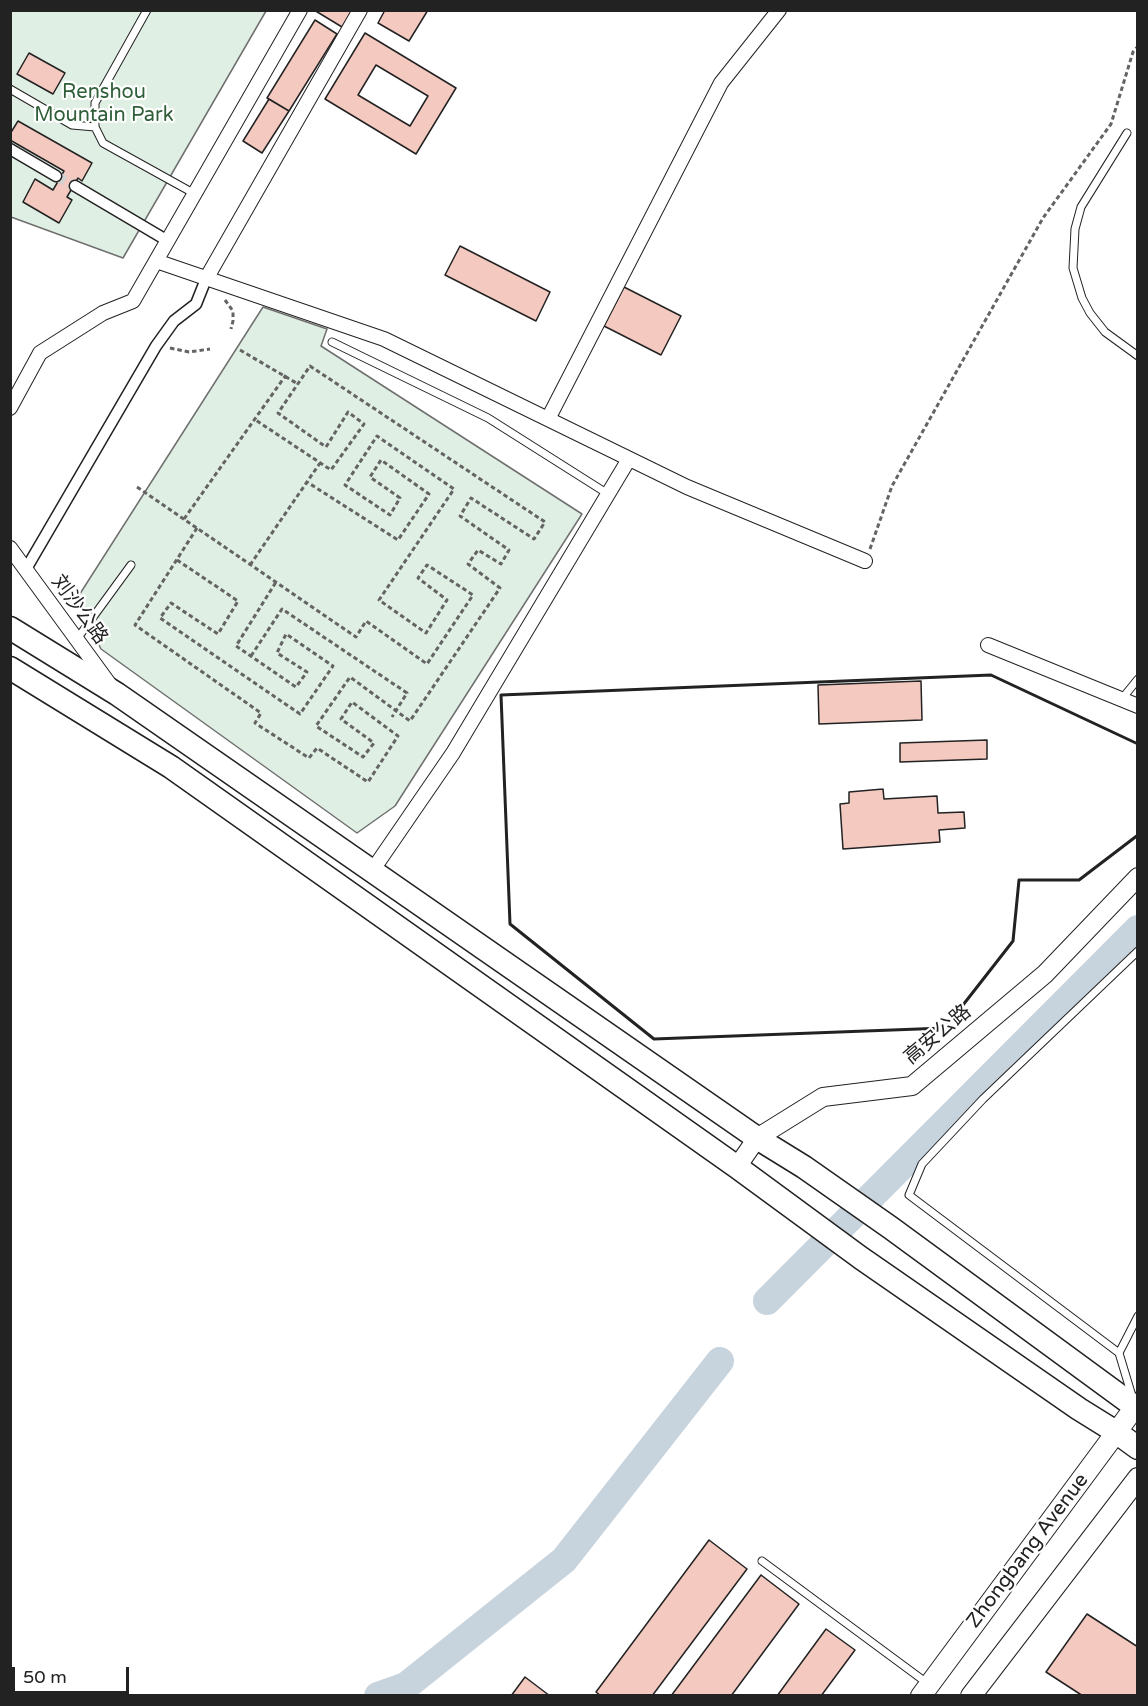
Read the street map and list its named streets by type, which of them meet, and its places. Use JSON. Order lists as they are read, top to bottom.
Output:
{
  "streets": {
    "main road": ["Zhongbang Avenue"],
    "street": ["刘沙公路", "高安公路"]
  },
  "parks": ["Renshou Mountain Park"],
  "scale_bar": "50 m"
}
